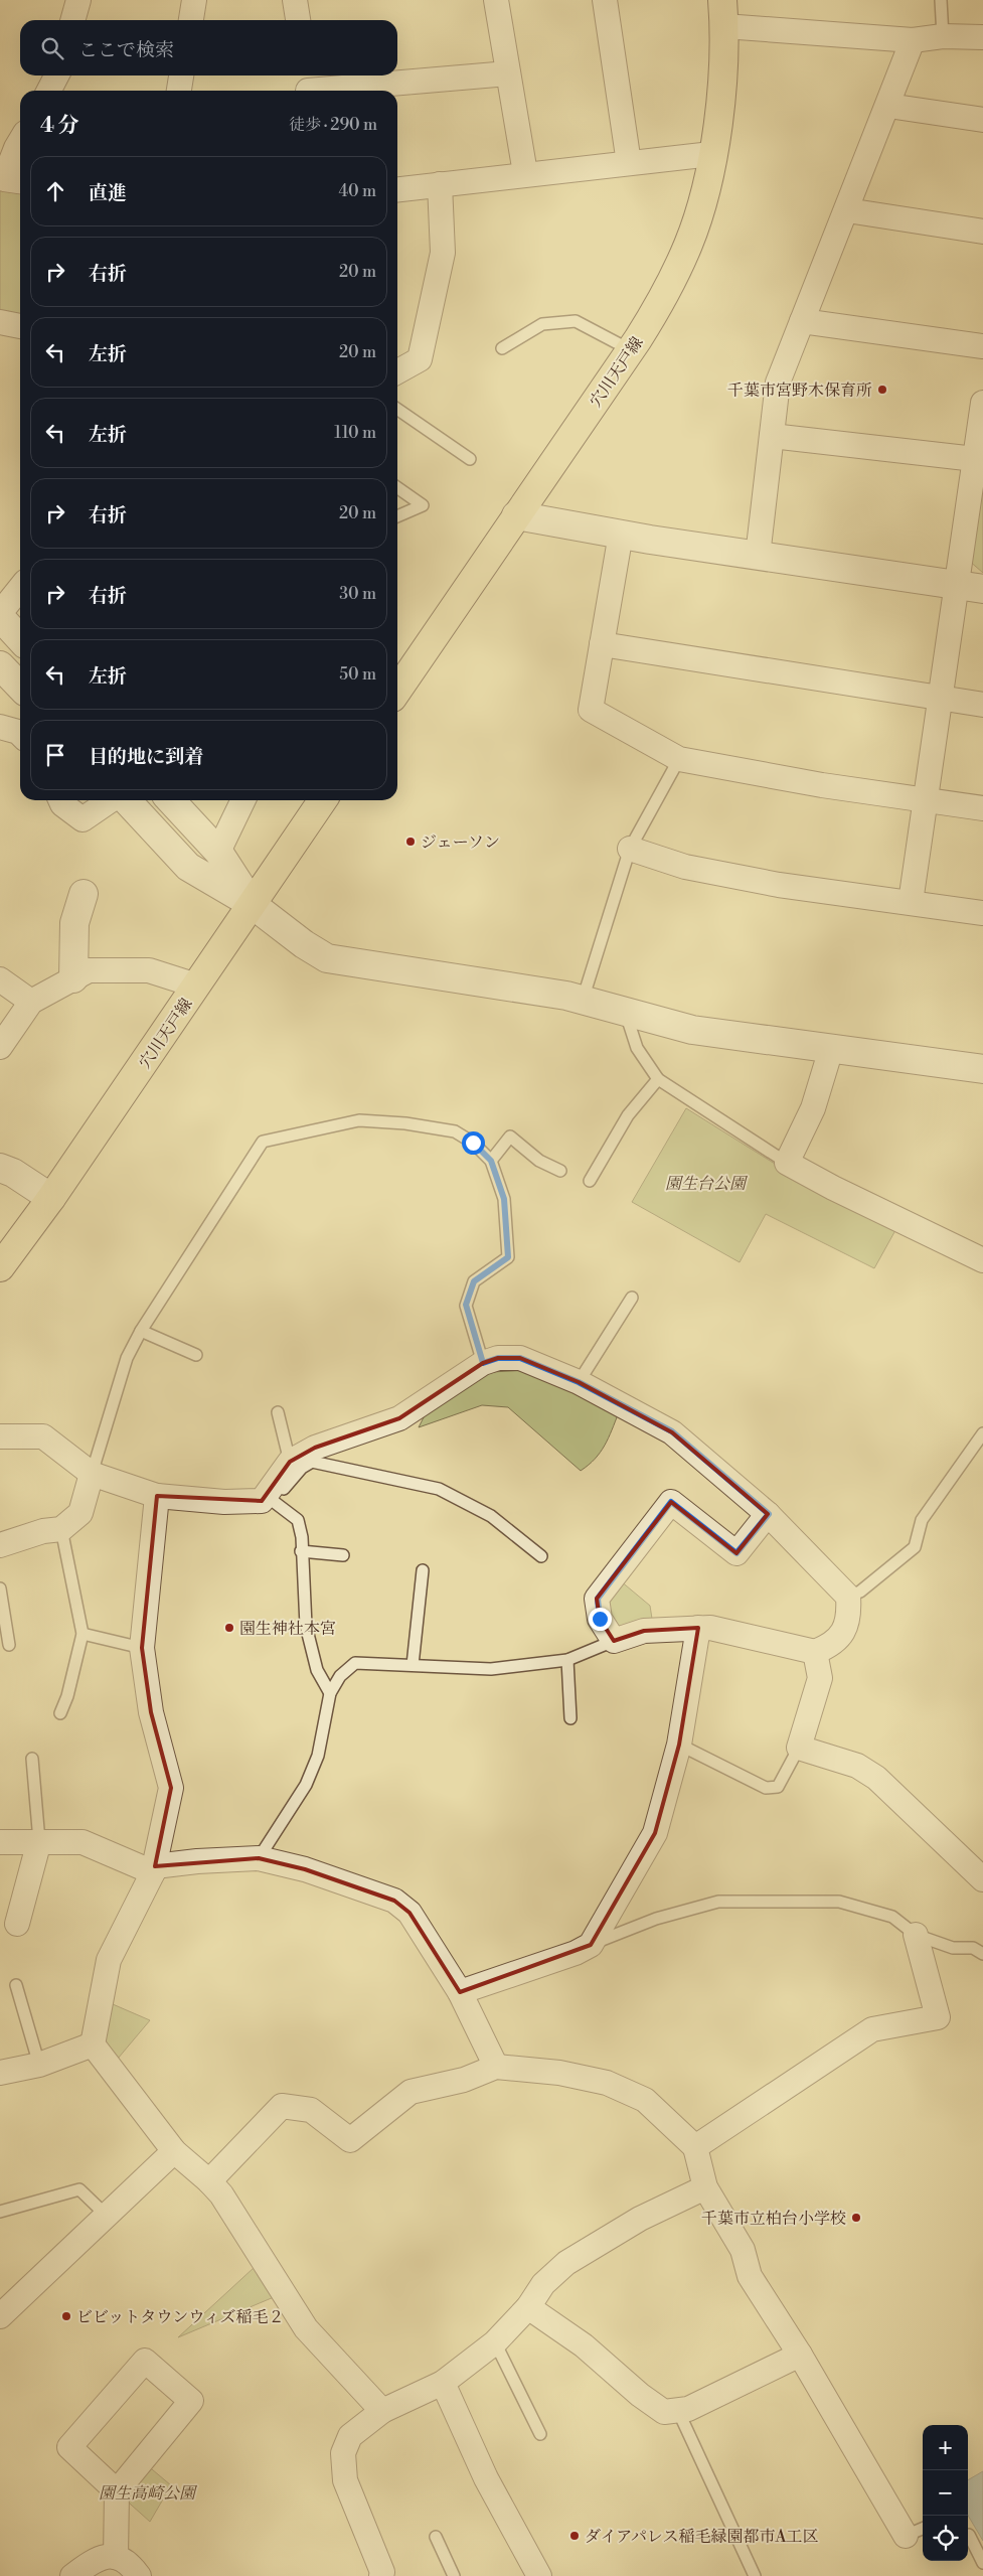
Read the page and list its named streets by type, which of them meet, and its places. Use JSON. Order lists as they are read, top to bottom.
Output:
{
  "streets": {
    "main road": ["穴川天戸線"]
  },
  "parks": ["園生台公園", "園生高崎公園"],
  "places": [
    "千葉市宮野木保育所",
    "ジェーソン",
    "園生神社本宮",
    "千葉市立柏台小学校",
    "ビビットタウンウィズ稲毛２",
    "ダイアパレス稲毛緑園都市A工区"
  ],
  "page": {
    "search": "ここで検索",
    "heading": ["4 分", "徒歩 · 290 m"],
    "list": [
      ["直進", "40 m"],
      ["右折", "20 m"],
      ["左折", "20 m"],
      ["左折", "110 m"],
      ["右折", "20 m"],
      ["右折", "30 m"],
      ["左折", "50 m"],
      "目的地に到着"
    ],
    "map_buttons": ["+", "−"]
  }
}
